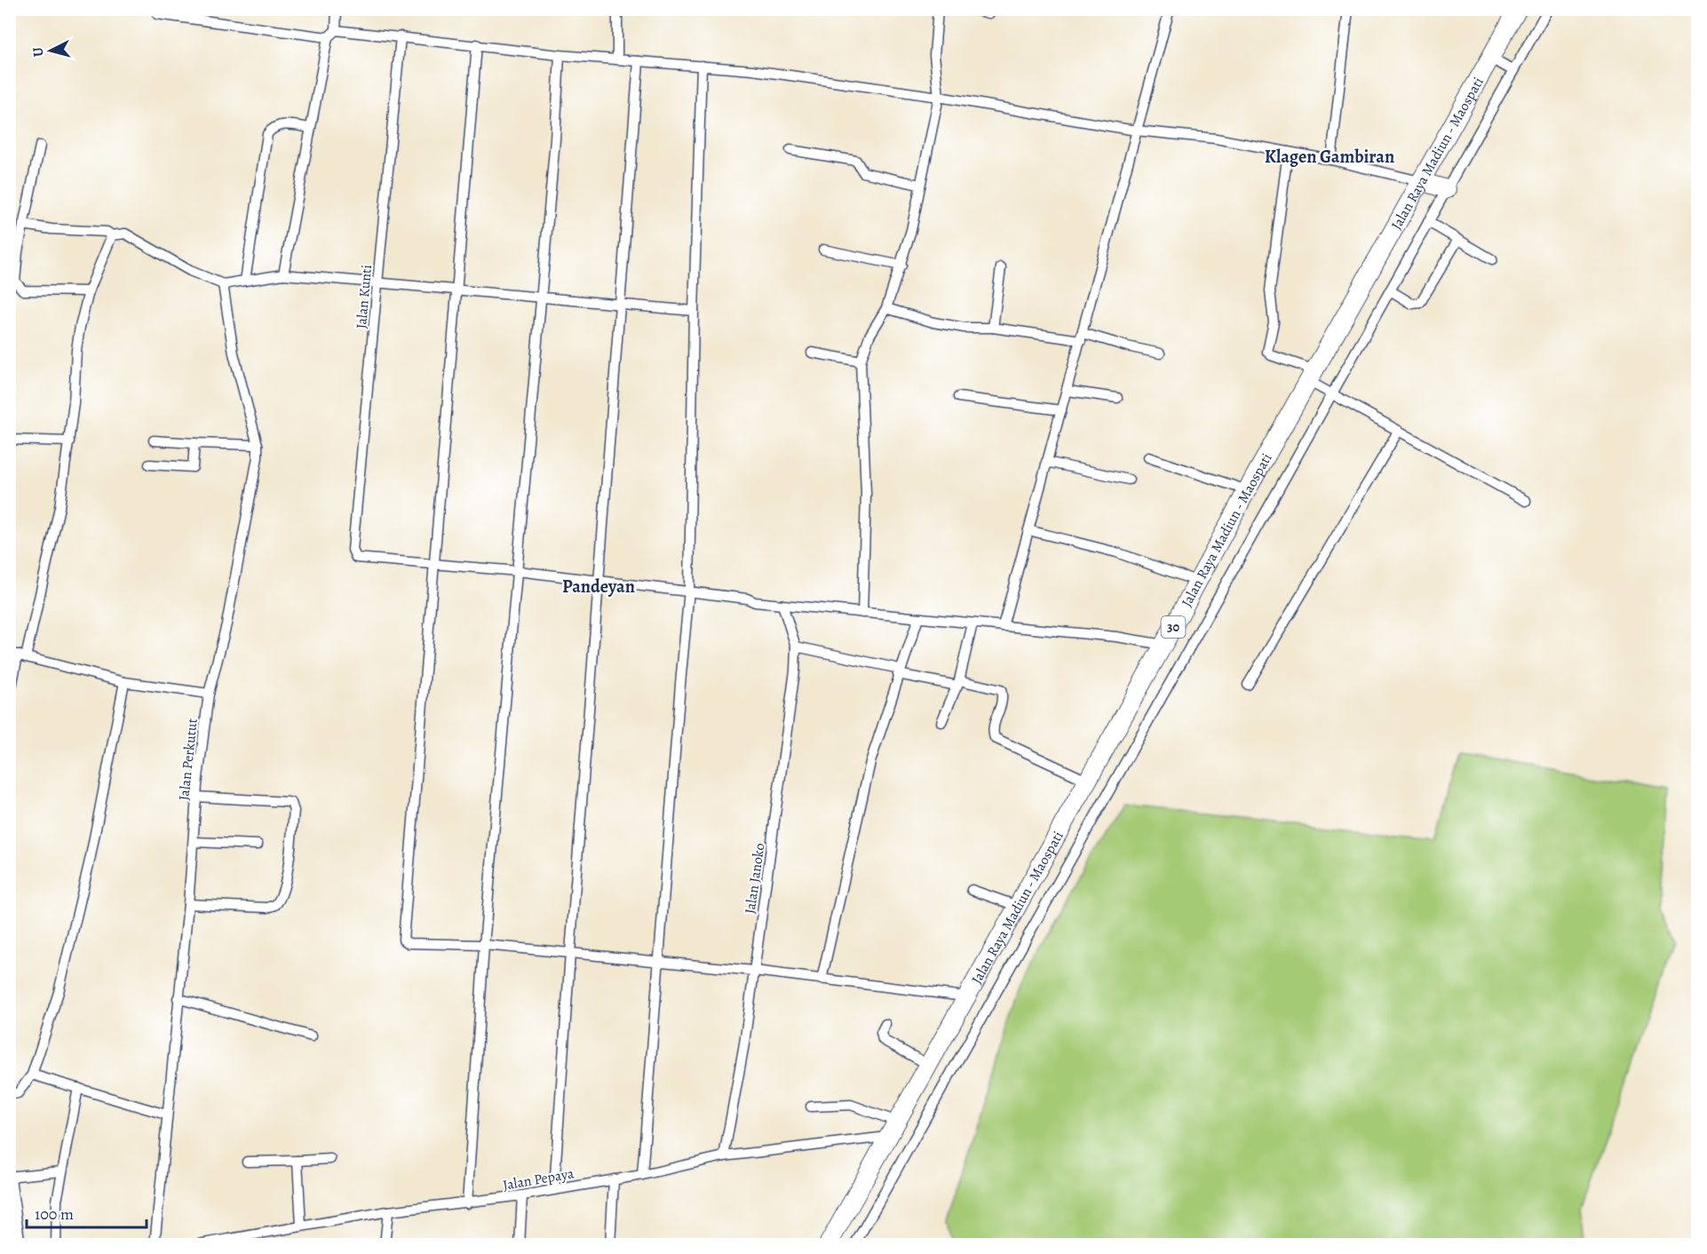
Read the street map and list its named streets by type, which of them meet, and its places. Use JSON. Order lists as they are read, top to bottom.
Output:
{
  "streets": {
    "highway": ["Jalan Raya Madiun - Maospati", "30"],
    "street": [
      "Jalan Kunti",
      "Jalan Perkutut",
      "Jalan Janoko",
      "Jalan Pepaya"
    ]
  },
  "crossings": [
    ["Jalan Raya Madiun - Maospati", "Jalan Pepaya"],
    ["Jalan Janoko", "Jalan Pepaya"]
  ],
  "districts": ["Klagen Gambiran", "Pandeyan"],
  "scale_bar": "100 m",
  "north": "left"
}
